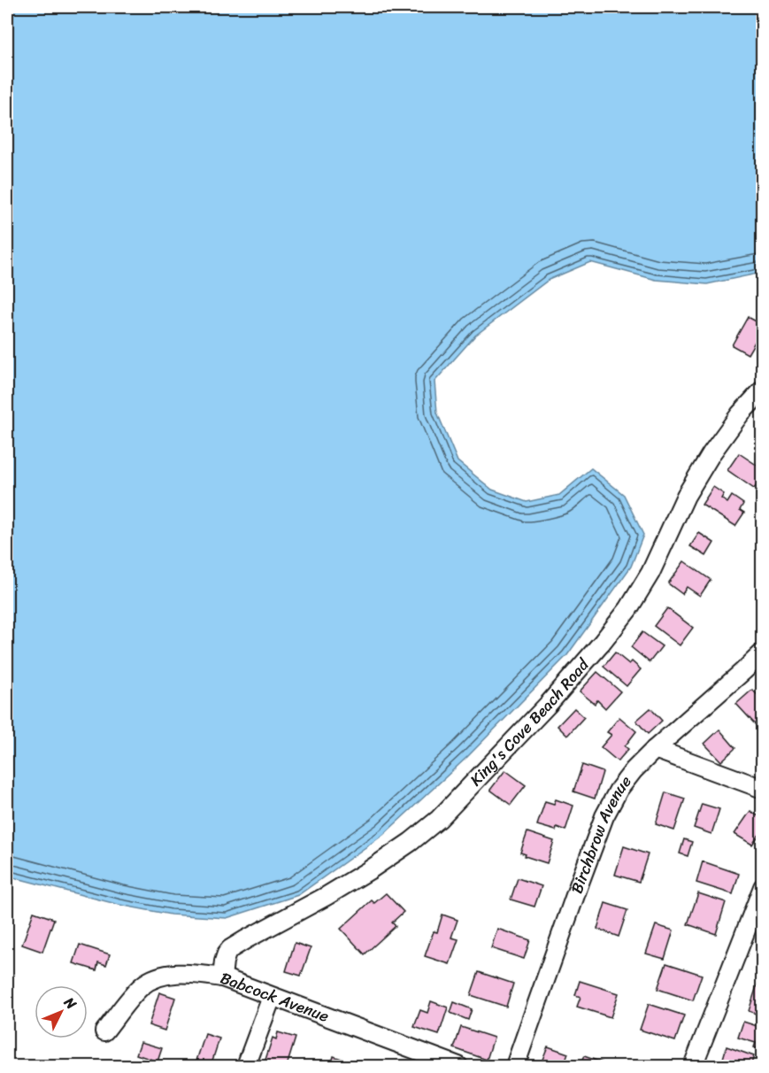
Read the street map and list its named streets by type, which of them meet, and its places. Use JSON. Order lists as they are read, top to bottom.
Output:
{
  "streets": {
    "street": ["King's Cove Beach Road", "Birchbrow Avenue", "Babcock Avenue"]
  },
  "crossings": [
    ["King's Cove Beach Road", "Babcock Avenue"]
  ],
  "north": "top right"
}
